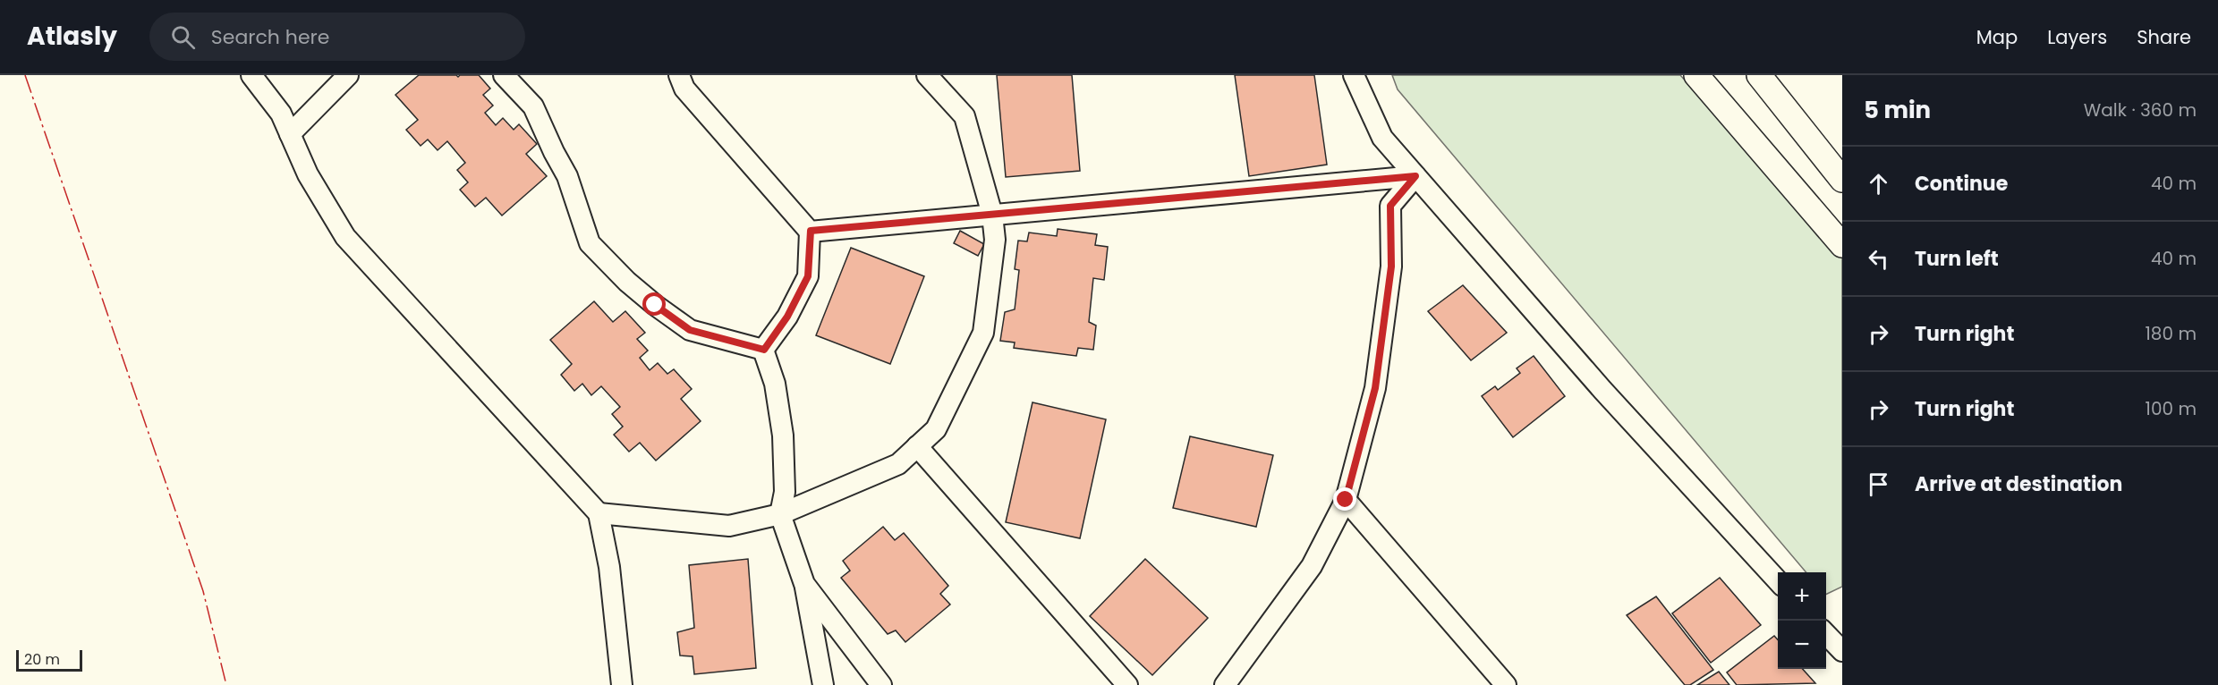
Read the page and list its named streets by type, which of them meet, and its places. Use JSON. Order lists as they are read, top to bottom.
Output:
{
  "scale_bar": "20 m",
  "page": {
    "header": "Atlasly",
    "search": "Search here",
    "nav": ["Map", "Layers", "Share"],
    "heading": ["5 min", "Walk · 360 m"],
    "list": [
      ["Continue", "40 m"],
      ["Turn left", "40 m"],
      ["Turn right", "180 m"],
      ["Turn right", "100 m"],
      "Arrive at destination"
    ],
    "map_buttons": ["+", "−"],
    "scale": "20 m"
  }
}
